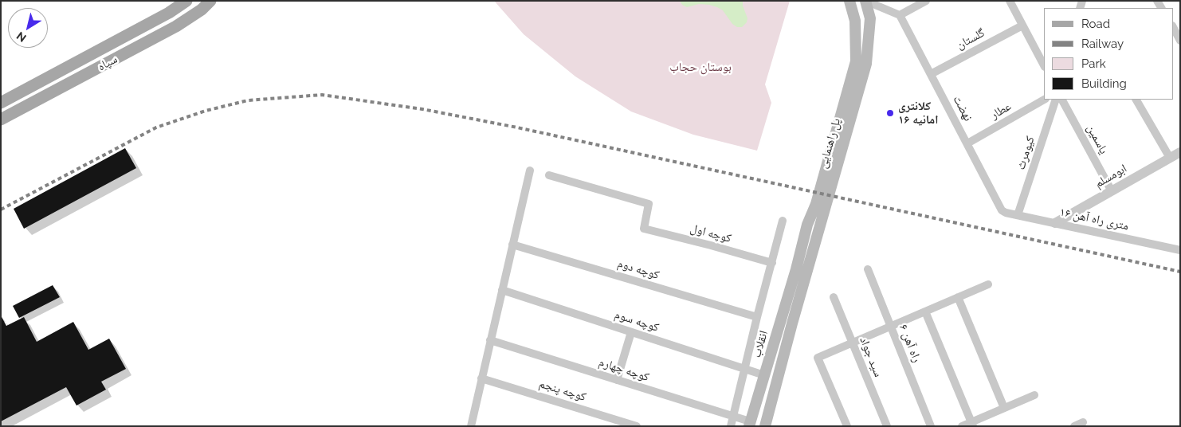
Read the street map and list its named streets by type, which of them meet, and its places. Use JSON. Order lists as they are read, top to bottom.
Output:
{
  "streets": {
    "main road": ["سپاه", "پل راهنمایی", "انقلاب"],
    "street": [
      "گلستان",
      "نهضت",
      "عطار",
      "یاسمین",
      "کیومرث",
      "ابومسلم",
      "۱۶ متری راه آهن",
      "کوچه اول",
      "کوچه دوم",
      "کوچه سوم",
      "راه آهن ۶",
      "سید جواد",
      "کوچه چهارم",
      "کوچه پنجم"
    ]
  },
  "crossings": [
    ["گلستان", "نهضت"],
    ["نهضت", "عطار"],
    ["نهضت", "۱۶ متری راه آهن"],
    ["یاسمین", "ابومسلم"],
    ["پل راهنمایی", "انقلاب"],
    ["کیومرث", "۱۶ متری راه آهن"],
    ["ابومسلم", "۱۶ متری راه آهن"],
    ["کوچه سوم", "انقلاب"],
    ["انقلاب", "کوچه چهارم"]
  ],
  "parks": ["بوستان حجاب"],
  "places": ["کلانتری ۱۶ امانیه"],
  "legend": [
    "Road",
    "Railway",
    "Park",
    "Building"
  ],
  "north": "bottom left"
}
